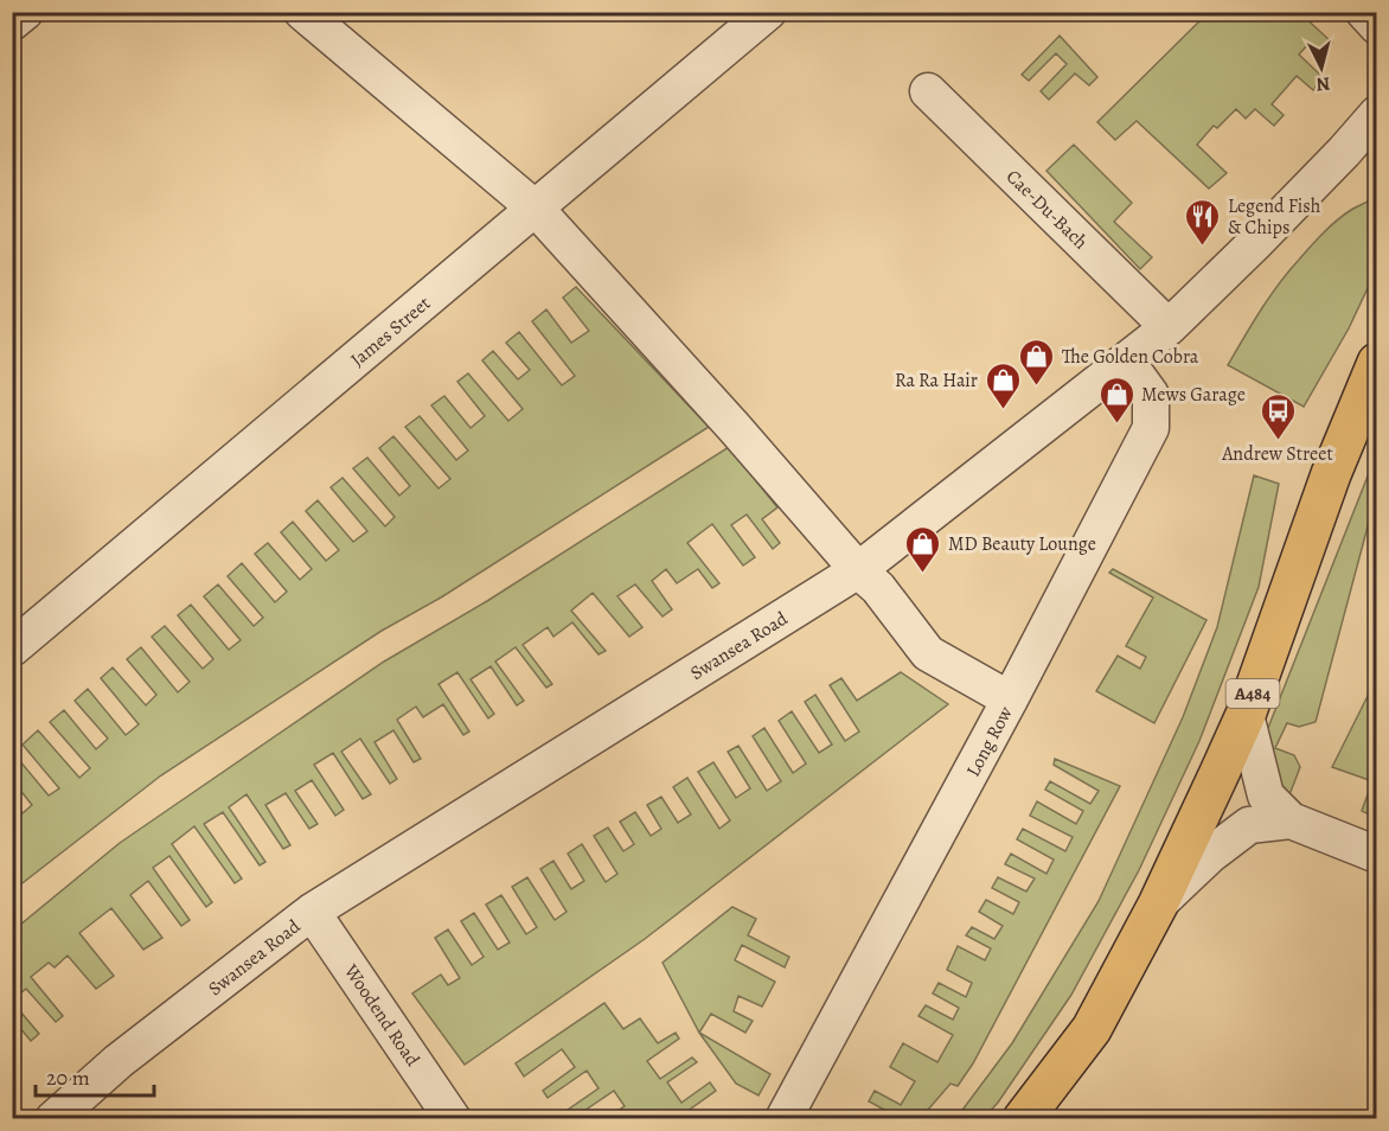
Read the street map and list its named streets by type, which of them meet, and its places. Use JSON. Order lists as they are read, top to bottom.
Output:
{
  "streets": {
    "main road": ["A484"],
    "street": [
      "Cae-Du-Bach",
      "James Street",
      "Swansea Road",
      "Long Row",
      "Woodend Road"
    ]
  },
  "crossings": [
    ["Cae-Du-Bach", "Swansea Road"],
    ["Swansea Road", "Long Row"],
    ["Swansea Road", "Woodend Road"]
  ],
  "places": {
    "restaurant": ["Legend Fish & Chips"],
    "shop": [
      "The Golden Cobra",
      "Ra Ra Hair",
      "Mews Garage",
      "MD Beauty Lounge"
    ],
    "bus stop": ["Andrew Street"]
  },
  "scale_bar": "20 m",
  "north": "bottom"
}
